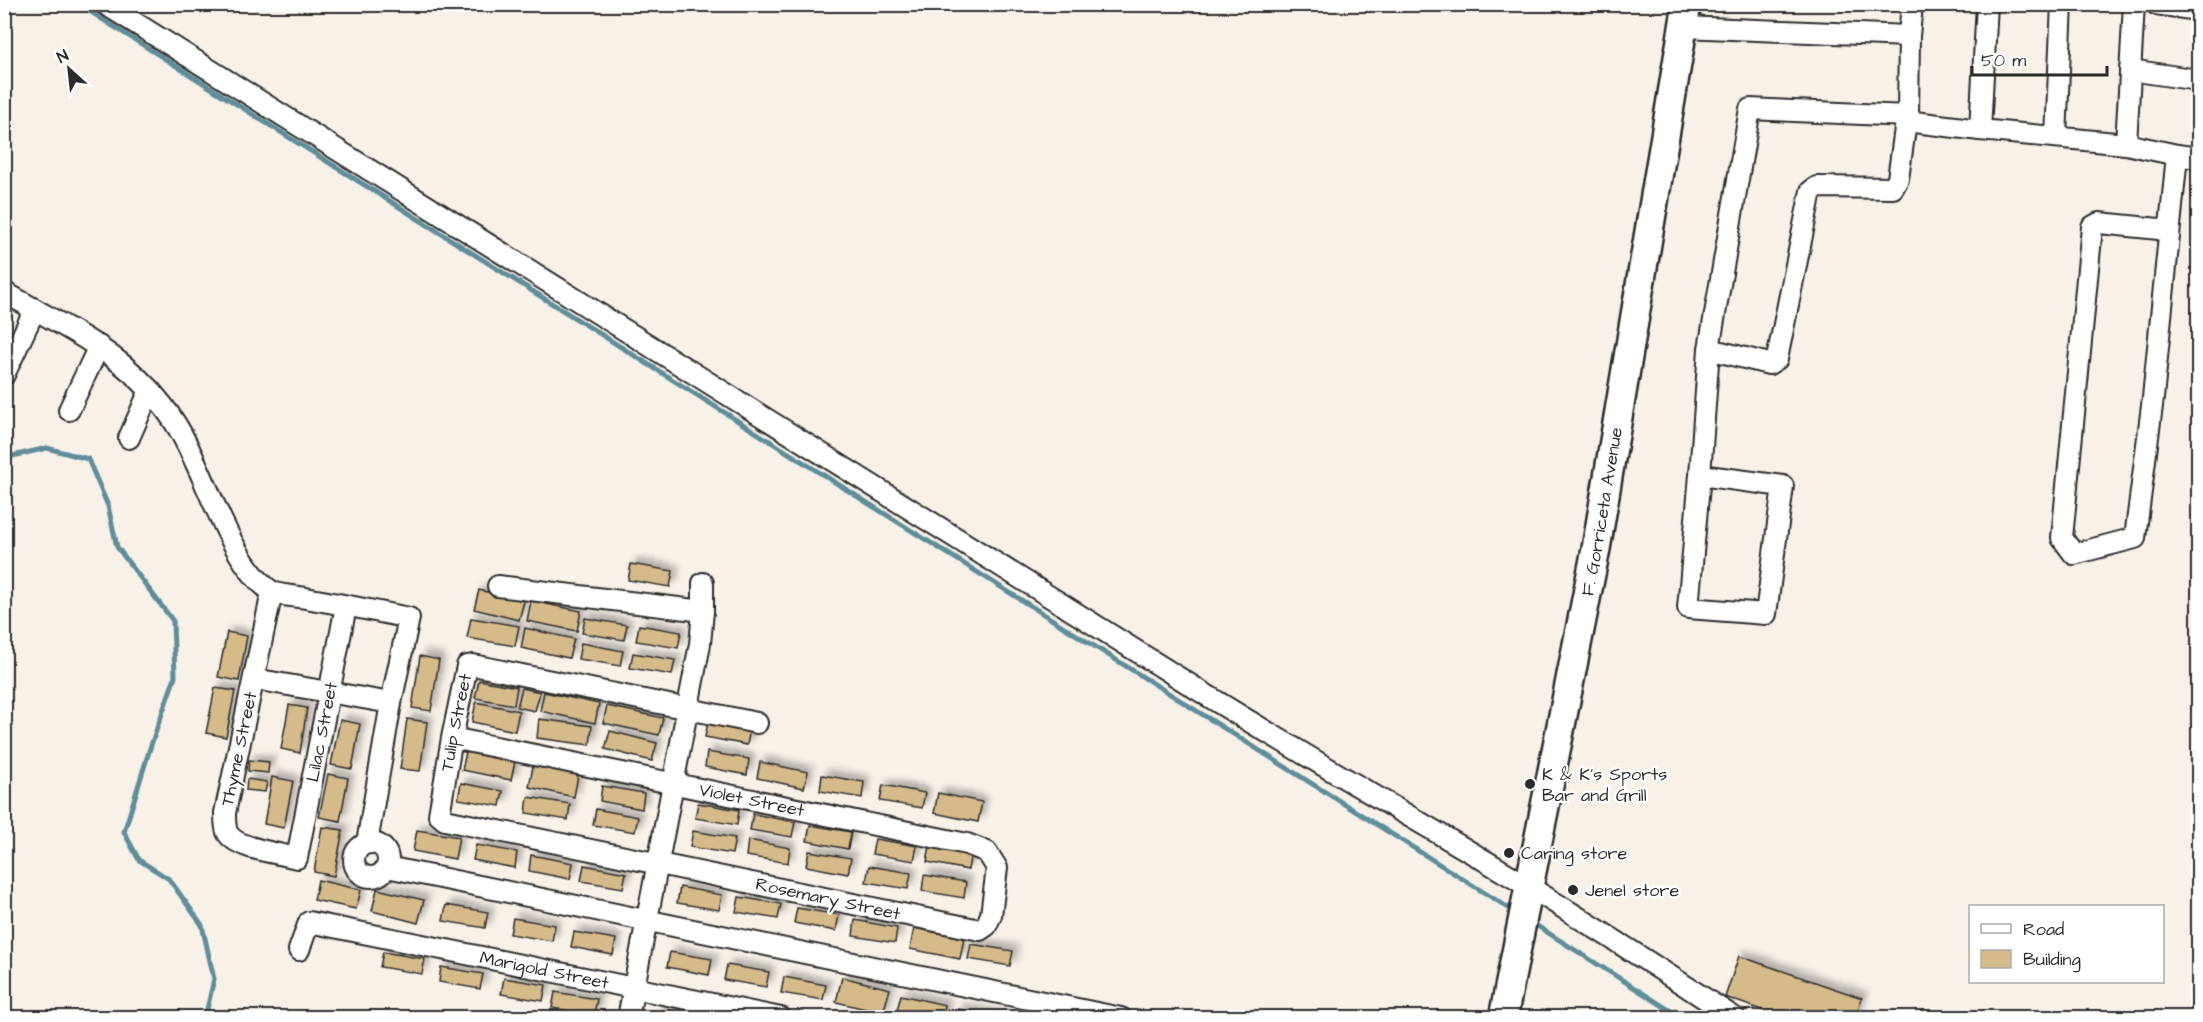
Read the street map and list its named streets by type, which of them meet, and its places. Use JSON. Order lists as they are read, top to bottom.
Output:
{
  "streets": {
    "main road": ["F. Gorriceta Avenue"],
    "street": [
      "Tulip Street",
      "Lilac Street",
      "Thyme Street",
      "Violet Street",
      "Rosemary Street",
      "Marigold Street"
    ]
  },
  "crossings": [
    ["Tulip Street", "Violet Street"],
    ["Tulip Street", "Rosemary Street"],
    ["Lilac Street", "Thyme Street"],
    ["Violet Street", "Rosemary Street"]
  ],
  "places": ["K & K's Sports Bar and Grill", "Caring store", "Jenel store"],
  "legend": ["Road", "Building"],
  "scale_bar": "50 m",
  "north": "top left"
}
